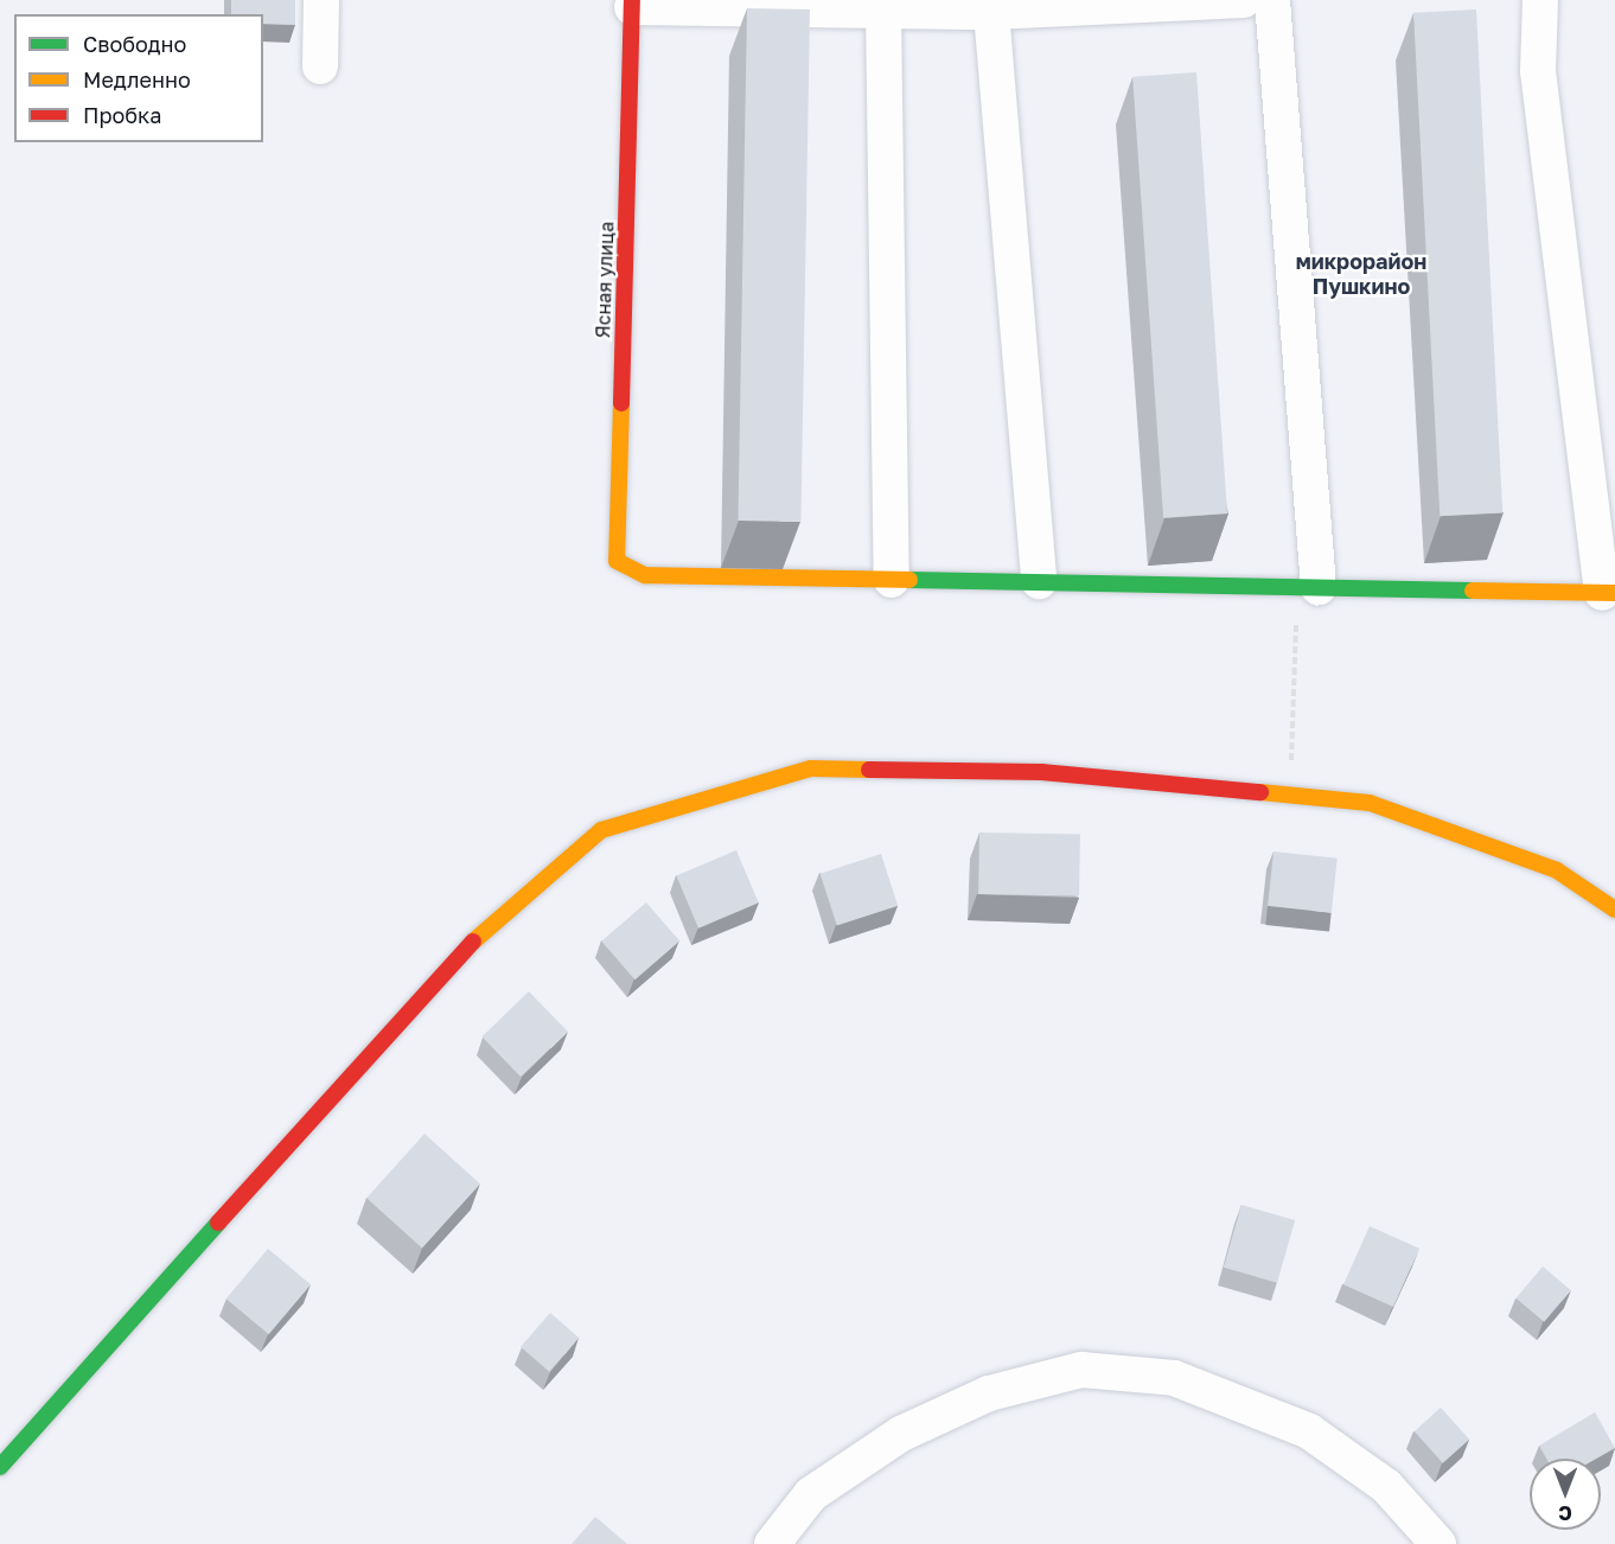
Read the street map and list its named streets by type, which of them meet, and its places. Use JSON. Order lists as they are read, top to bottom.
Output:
{
  "streets": {
    "street": ["Ясная улица"]
  },
  "districts": ["микрорайон Пушкино"],
  "legend": ["Свободно", "Медленно", "Пробка"],
  "north": "bottom"
}
